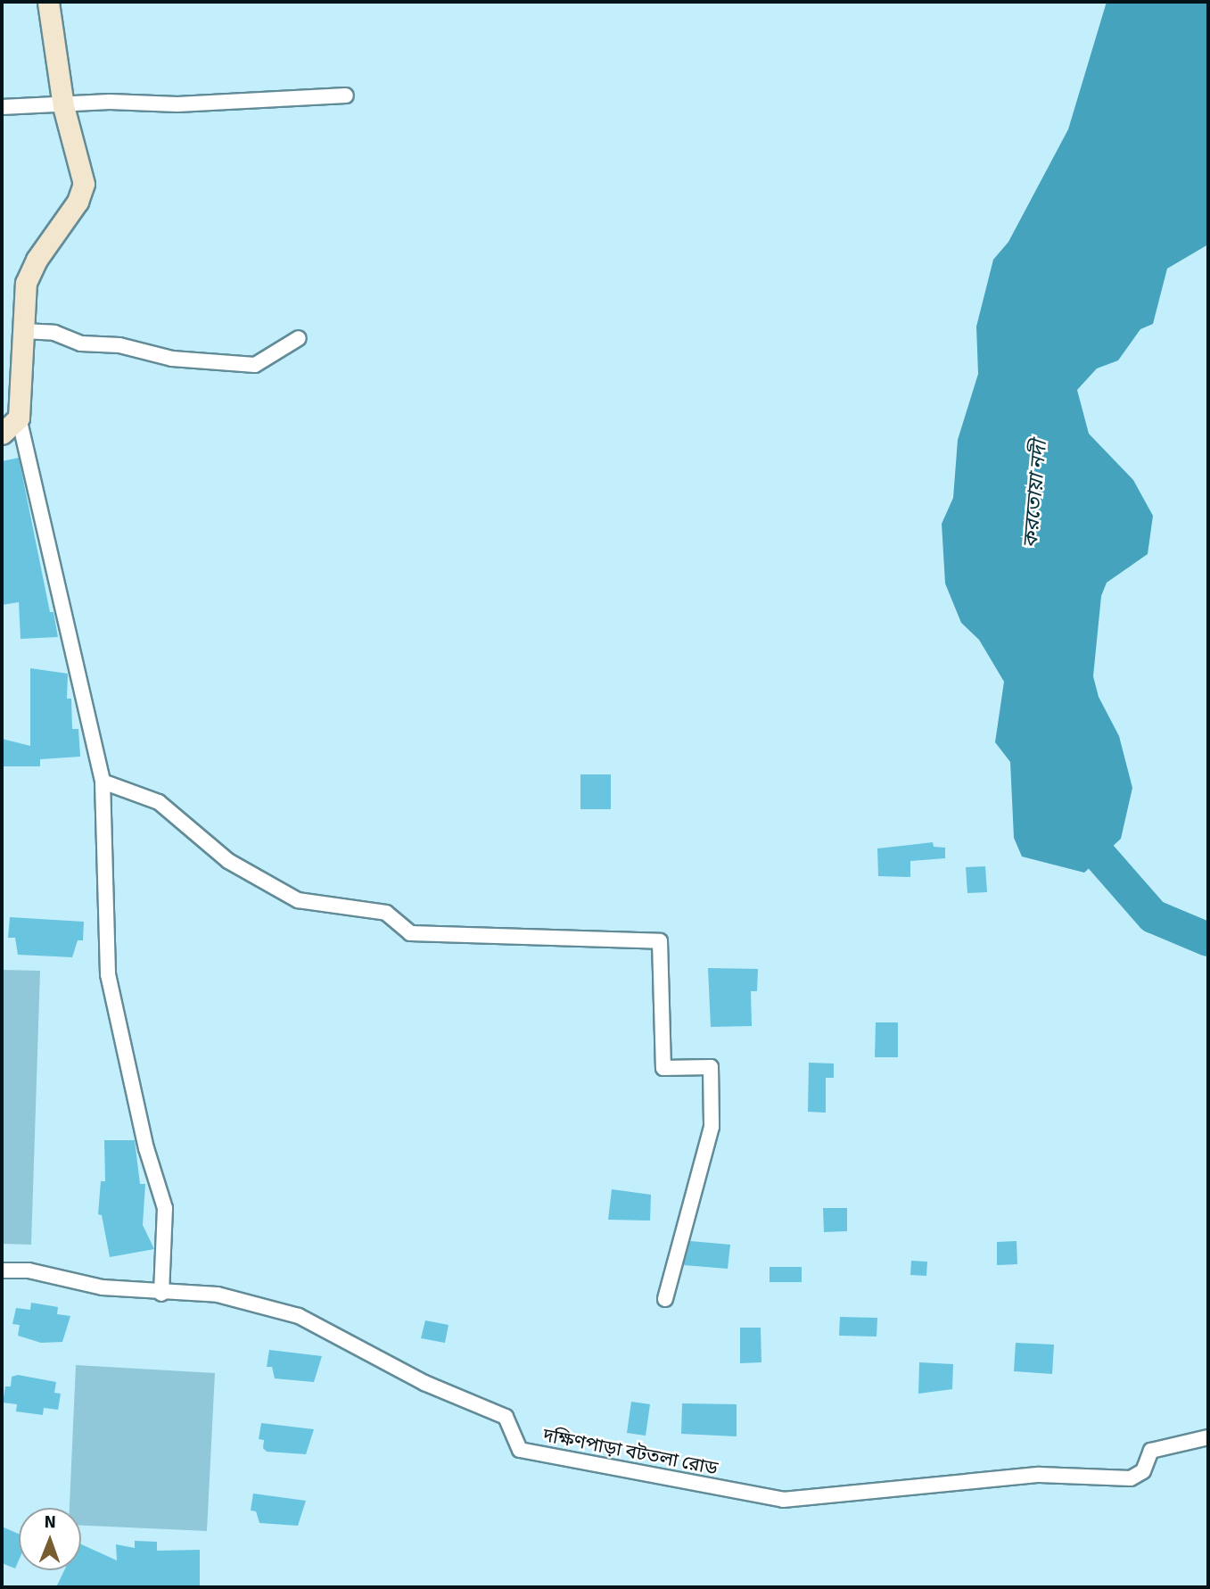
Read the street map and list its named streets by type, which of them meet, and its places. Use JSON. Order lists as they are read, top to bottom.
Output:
{
  "streets": {
    "street": ["দক্ষিণপাড়া বটতলা রোড"]
  },
  "water": ["করতোয়া নদী"],
  "north": "top"
}
